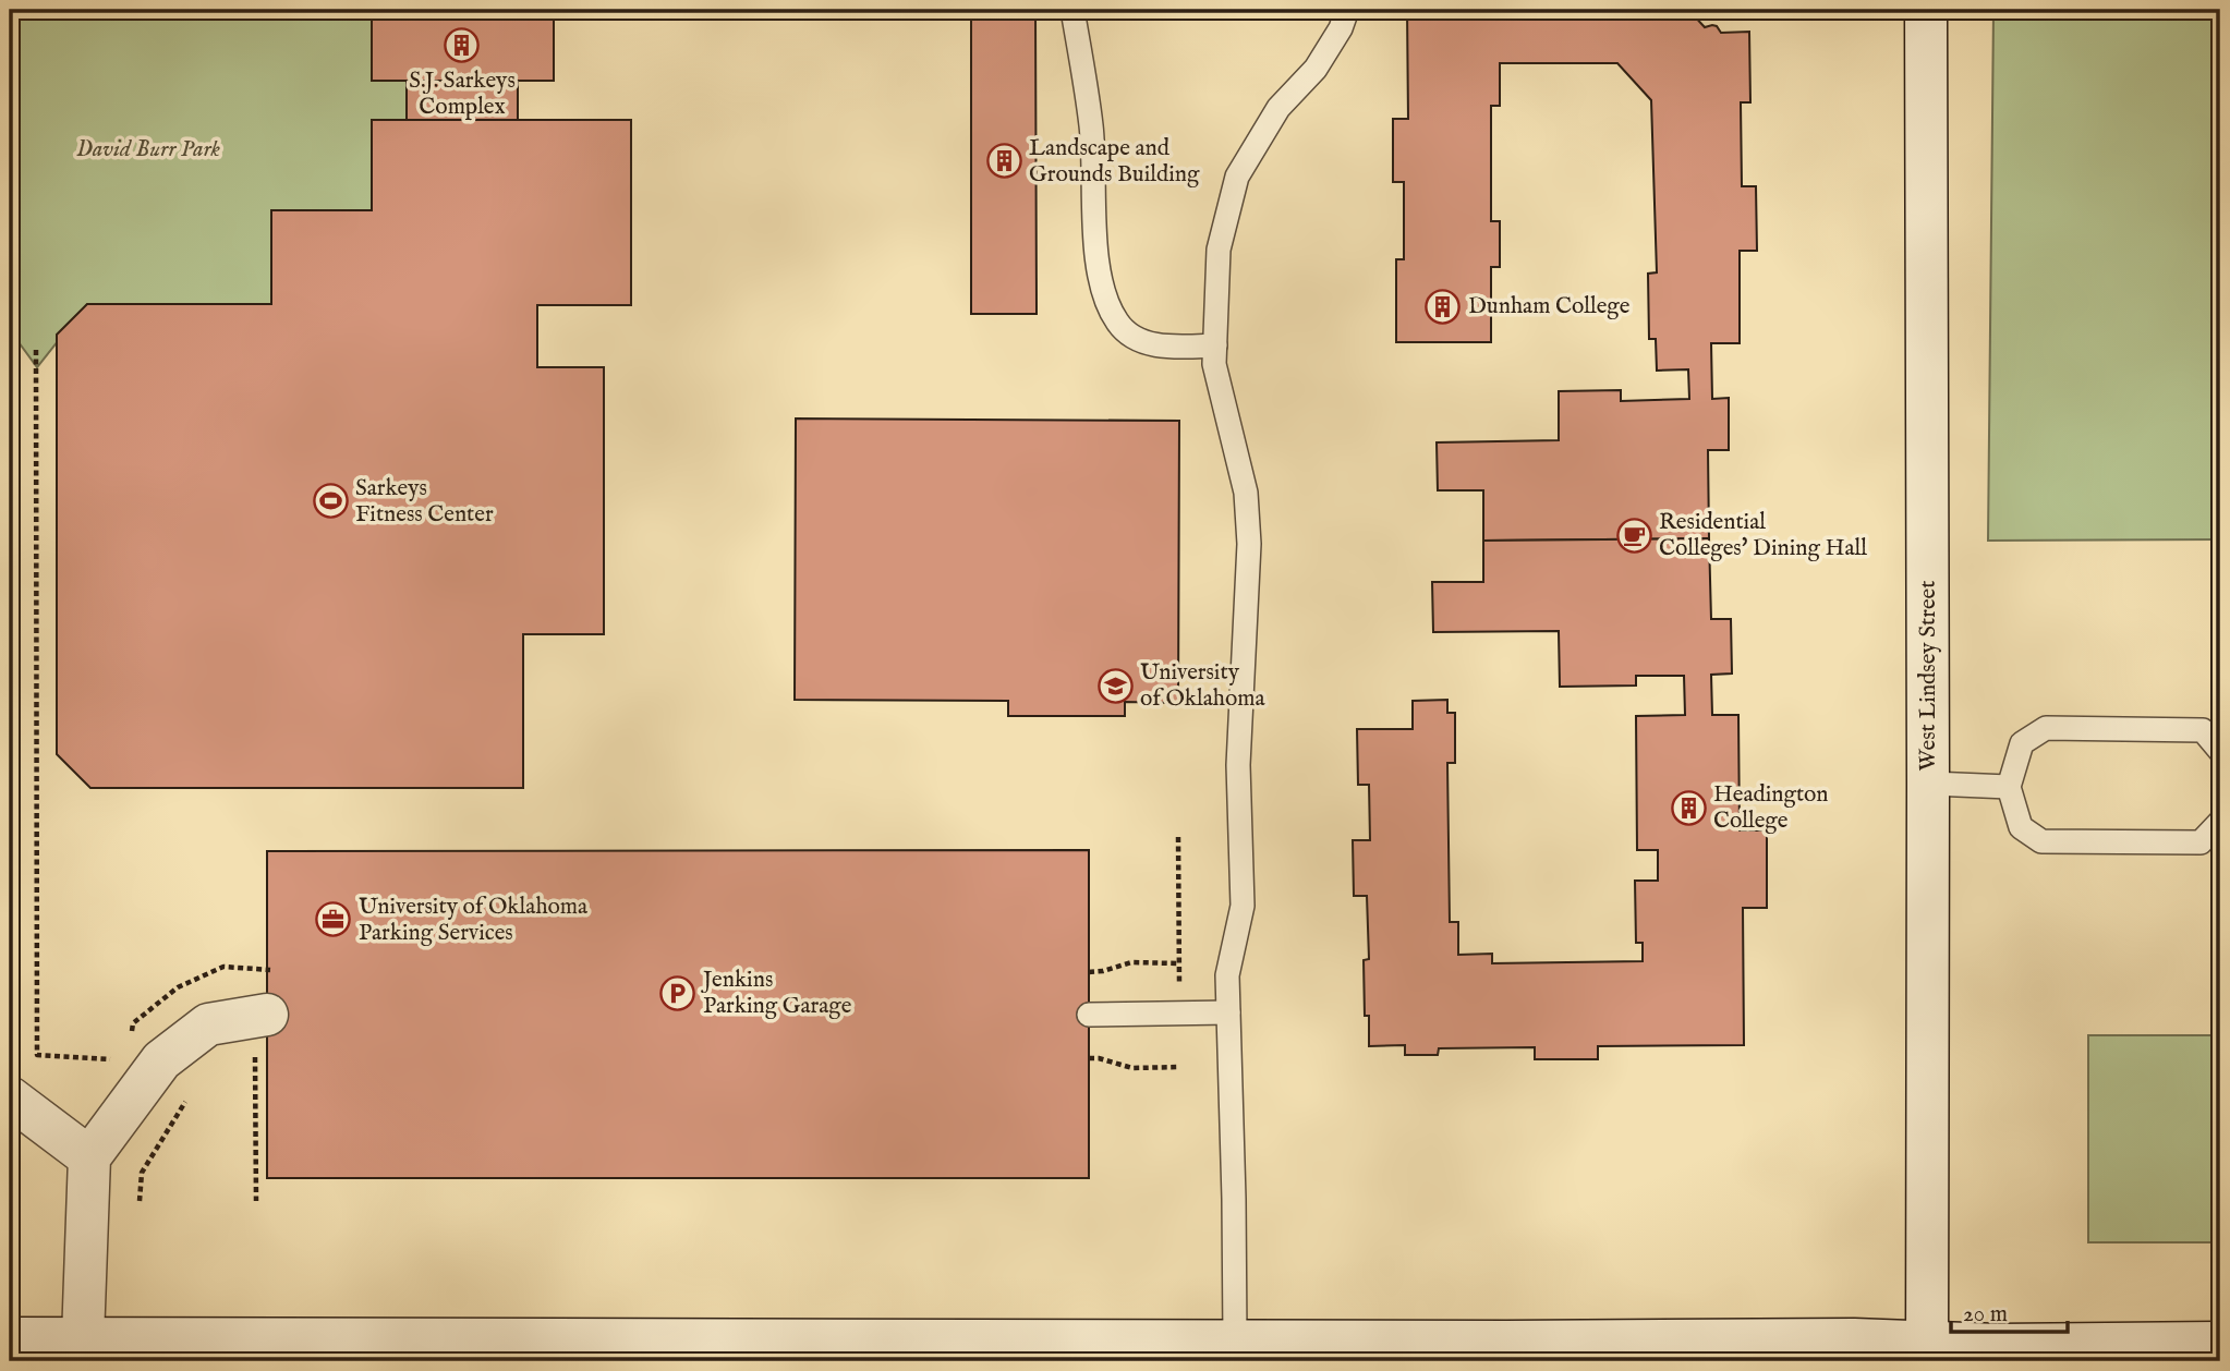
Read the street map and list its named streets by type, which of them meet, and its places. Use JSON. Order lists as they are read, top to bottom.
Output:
{
  "streets": {
    "street": ["West Lindsey Street"]
  },
  "parks": ["David Burr Park"],
  "places": {
    "building": [
      "S.J. Sarkeys Complex",
      "Landscape and Grounds Building",
      "Dunham College",
      "Headington College"
    ],
    "sports": ["Sarkeys Fitness Center"],
    "cafe": ["Residential Colleges' Dining Hall"],
    "school or university": ["University of Oklahoma"],
    "office": ["University of Oklahoma Parking Services"],
    "parking": ["Jenkins Parking Garage"]
  },
  "scale_bar": "20 m"
}
